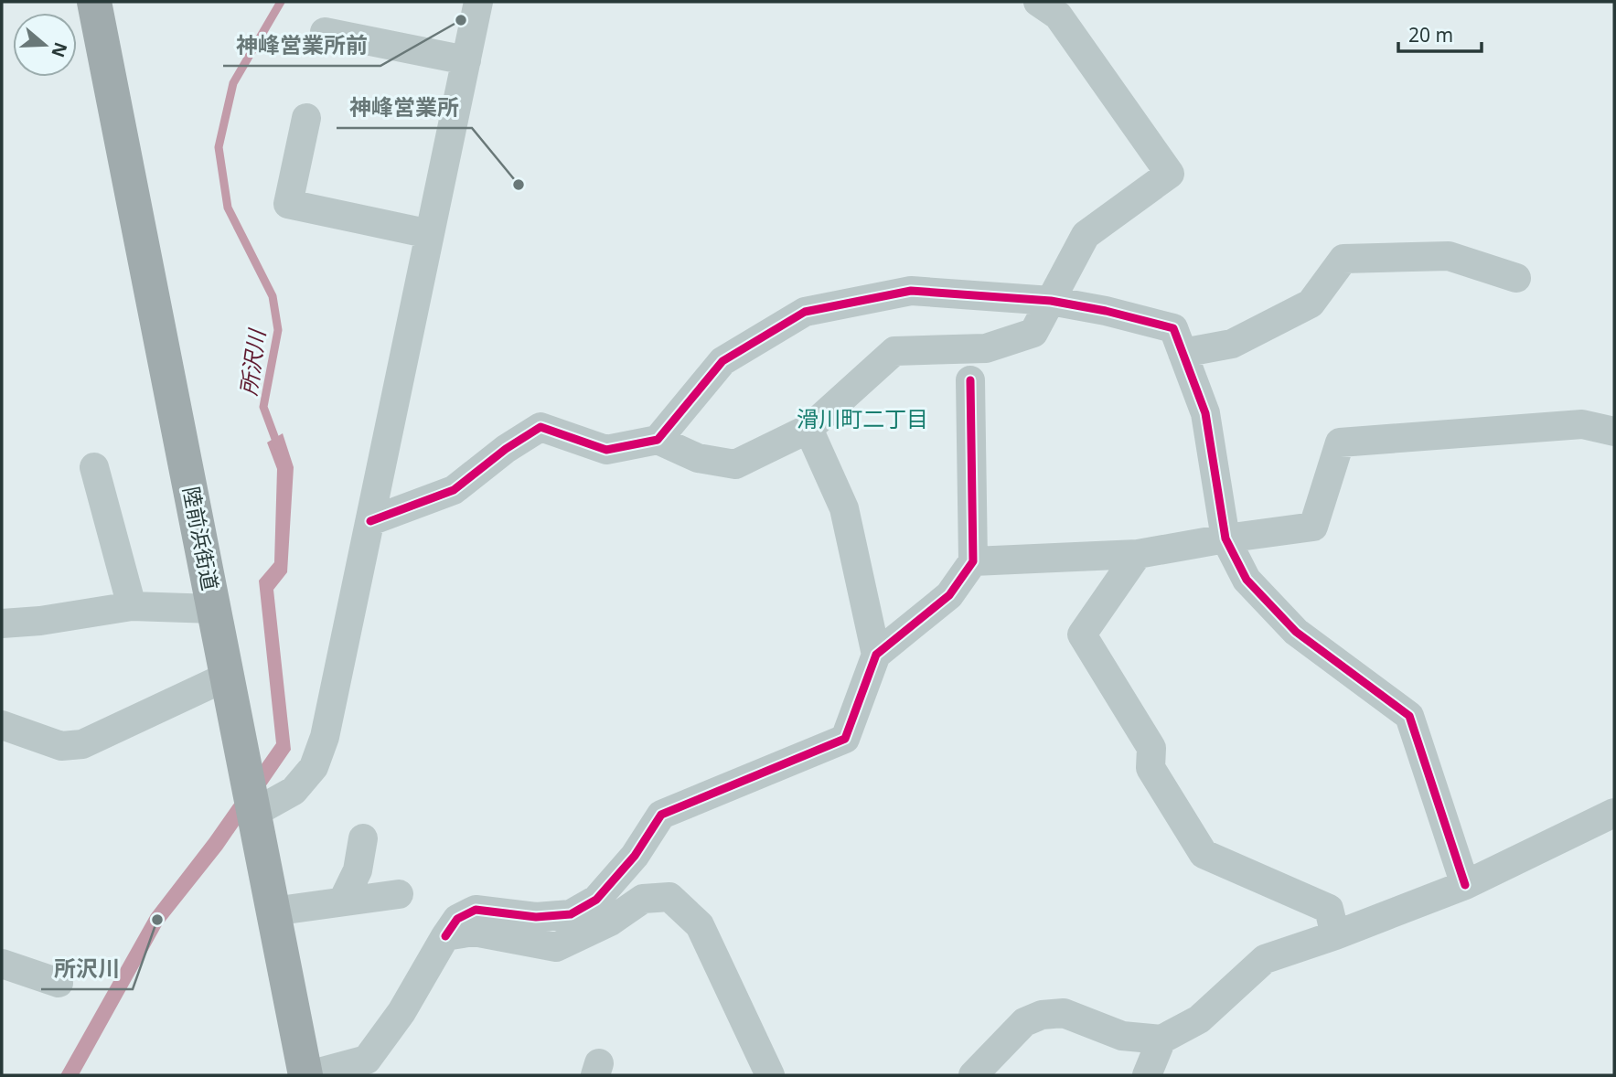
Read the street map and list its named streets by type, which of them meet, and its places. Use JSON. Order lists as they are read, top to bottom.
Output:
{
  "streets": {
    "highway": ["陸前浜街道"]
  },
  "districts": ["滑川町二丁目"],
  "water": ["所沢川"],
  "places": ["神峰営業所前", "神峰営業所", "所沢川"],
  "scale_bar": "20 m",
  "north": "right"
}
